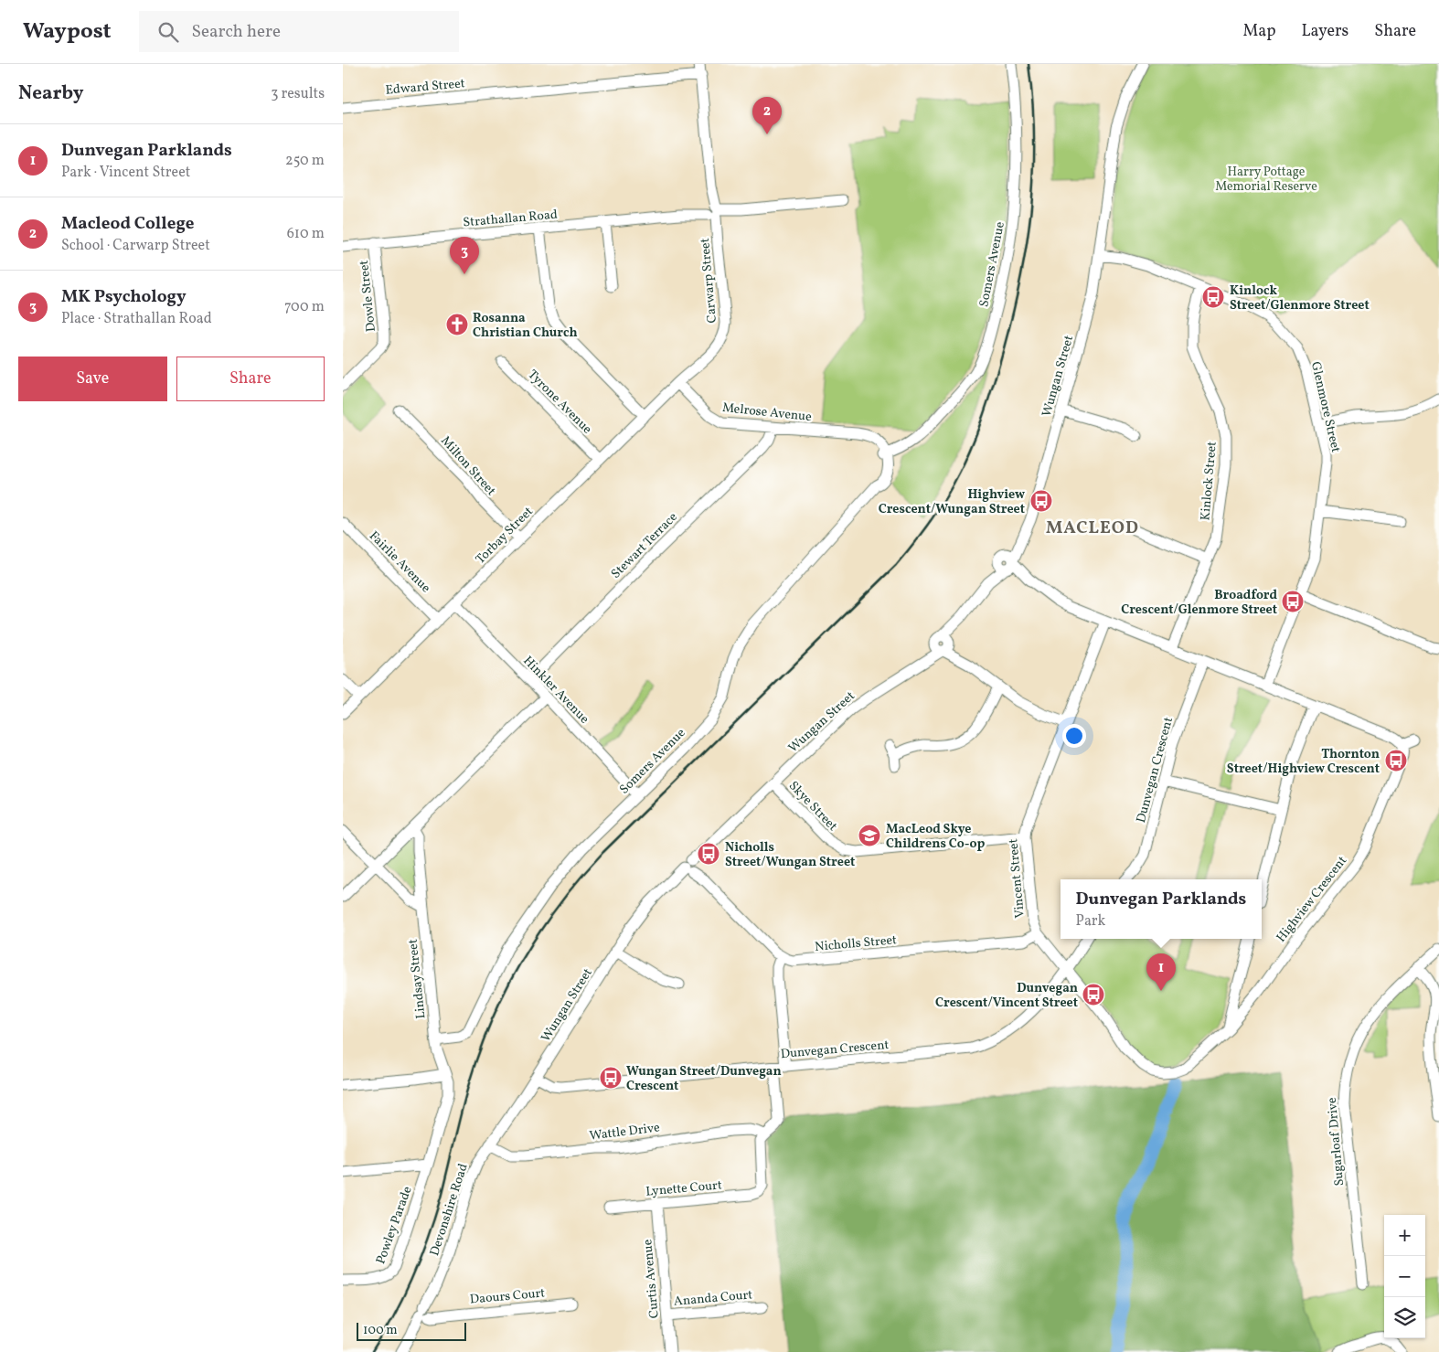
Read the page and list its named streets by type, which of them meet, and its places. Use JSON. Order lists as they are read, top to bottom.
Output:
{
  "streets": {
    "street": [
      "Edward Street",
      "Strathallan Road",
      "Somers Avenue",
      "Carwarp Street",
      "Dowle Street",
      "Wungan Street",
      "Tyrone Avenue",
      "Glenmore Street",
      "Melrose Avenue",
      "Milton Street",
      "Kinlock Street",
      "Torbay Street",
      "Stewart Terrace",
      "Fairlie Avenue",
      "Hinkler Avenue",
      "Dunvegan Crescent",
      "Skye Street",
      "Vincent Street",
      "Highview Crescent",
      "Nicholls Street",
      "Lindsay Street",
      "Wattle Drive",
      "Sugarloaf Drive",
      "Lynette Court",
      "Devonshire Road",
      "Powley Parade",
      "Curtis Avenue",
      "Daours Court",
      "Ananda Court"
    ]
  },
  "crossings": [
    ["Edward Street", "Carwarp Street"],
    ["Strathallan Road", "Carwarp Street"],
    ["Strathallan Road", "Dowle Street"],
    ["Somers Avenue", "Melrose Avenue"],
    ["Somers Avenue", "Hinkler Avenue"],
    ["Somers Avenue", "Lindsay Street"],
    ["Carwarp Street", "Torbay Street"],
    ["Wungan Street", "Glenmore Street"],
    ["Wungan Street", "Dunvegan Crescent"],
    ["Wungan Street", "Skye Street"],
    ["Wungan Street", "Nicholls Street"],
    ["Wungan Street", "Wattle Drive"],
    ["Wungan Street", "Devonshire Road"],
    ["Tyrone Avenue", "Torbay Street"],
    ["Glenmore Street", "Kinlock Street"],
    ["Melrose Avenue", "Torbay Street"],
    ["Melrose Avenue", "Stewart Terrace"],
    ["Milton Street", "Torbay Street"],
    ["Torbay Street", "Fairlie Avenue"],
    ["Torbay Street", "Hinkler Avenue"],
    ["Stewart Terrace", "Hinkler Avenue"],
    ["Dunvegan Crescent", "Vincent Street"],
    ["Skye Street", "Vincent Street"],
    ["Vincent Street", "Highview Crescent"],
    ["Vincent Street", "Nicholls Street"],
    ["Lindsay Street", "Powley Parade"],
    ["Wattle Drive", "Lynette Court"],
    ["Wattle Drive", "Devonshire Road"],
    ["Lynette Court", "Curtis Avenue"],
    ["Devonshire Road", "Daours Court"],
    ["Curtis Avenue", "Ananda Court"]
  ],
  "districts": ["MACLEOD"],
  "parks": ["Harry Pottage Memorial Reserve"],
  "places": {
    "bus stop": [
      "Kinlock Street/Glenmore Street",
      "Highview Crescent/Wungan Street",
      "Broadford Crescent/Glenmore Street",
      "Thornton Street/Highview Crescent",
      "Nicholls Street/Wungan Street",
      "Dunvegan Crescent/Vincent Street",
      "Wungan Street/Dunvegan Crescent"
    ],
    "church": ["Rosanna Christian Church"],
    "school or university": ["MacLeod Skye Childrens Co-op"]
  },
  "scale_bar": "100 m",
  "page": {
    "header": "Waypost",
    "search": "Search here",
    "nav": ["Map", "Layers", "Share"],
    "heading": ["Nearby", "3 results"],
    "pins": ["2", "3", "1"],
    "list": [
      {
        "mark": "1",
        "name": "Dunvegan Parklands",
        "note": "Park · Vincent Street",
        "value": "250 m"
      },
      {
        "mark": "2",
        "name": "Macleod College",
        "note": "School · Carwarp Street",
        "value": "610 m"
      },
      {
        "mark": "3",
        "name": "MK Psychology",
        "note": "Place · Strathallan Road",
        "value": "700 m"
      }
    ],
    "buttons": ["Save", "Share"],
    "popup": ["Dunvegan Parklands", "Park"],
    "map_buttons": ["+", "−"],
    "scale": "100 m"
  }
}
